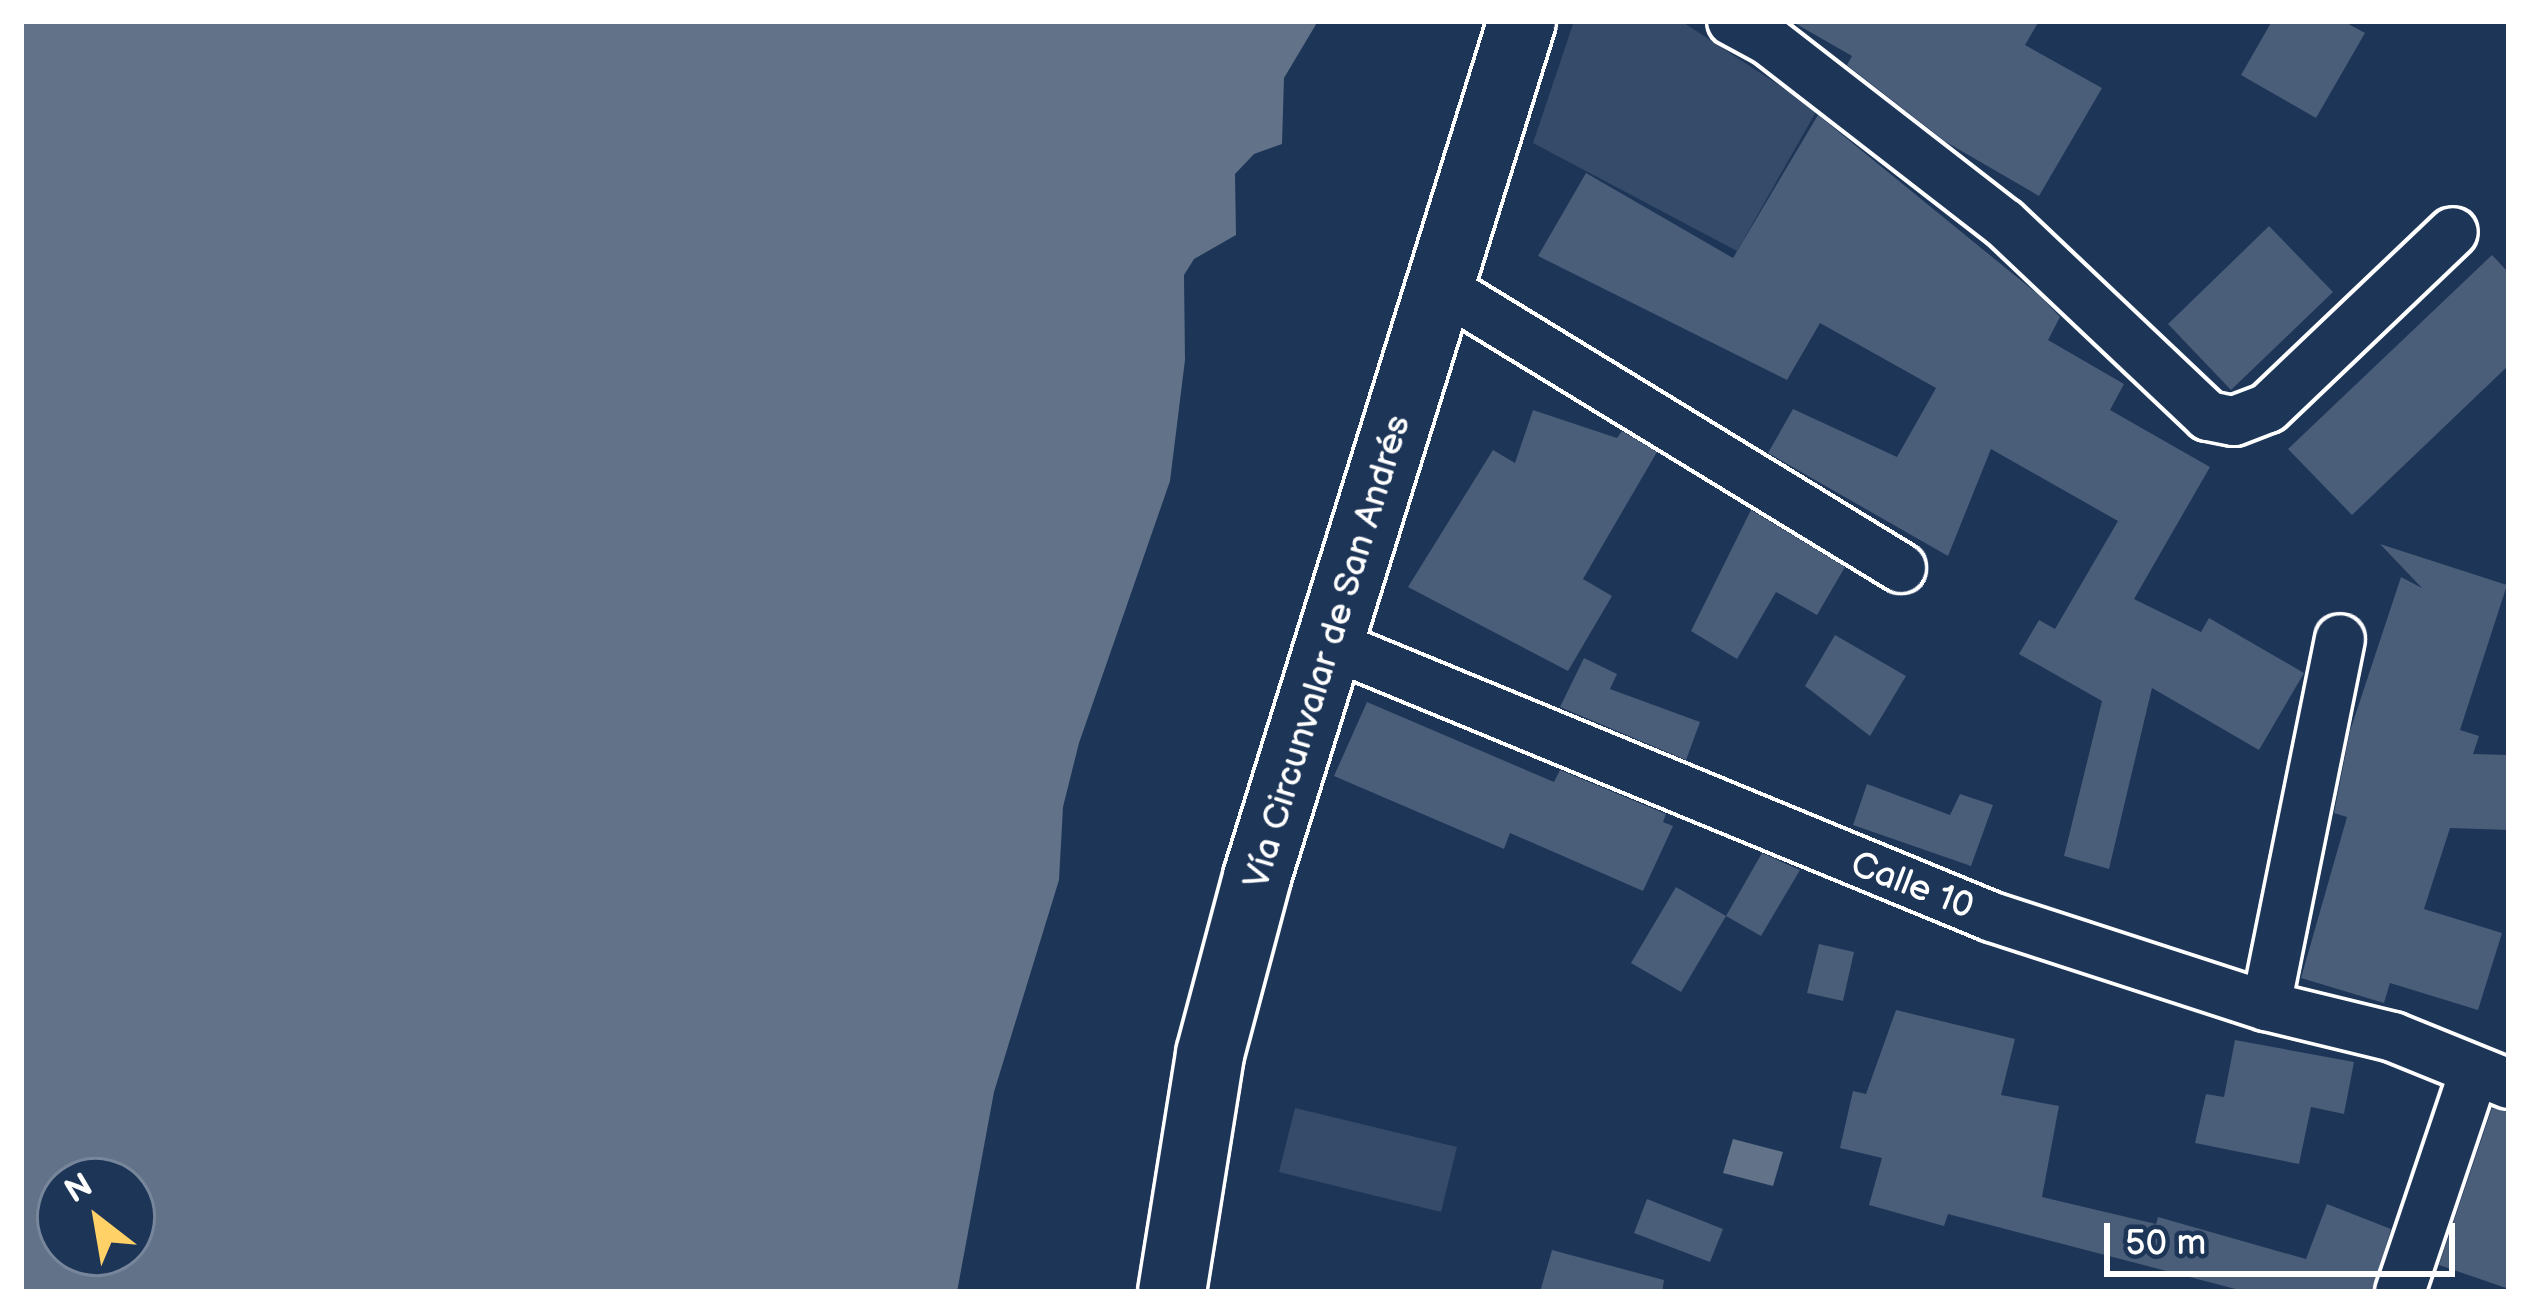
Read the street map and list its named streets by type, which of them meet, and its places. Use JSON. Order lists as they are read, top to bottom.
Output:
{
  "streets": {
    "highway": ["Vía Circunvalar de San Andrés"],
    "street": ["Calle 10"]
  },
  "crossings": [
    ["Vía Circunvalar de San Andrés", "Calle 10"]
  ],
  "scale_bar": "50 m",
  "north": "top left"
}
